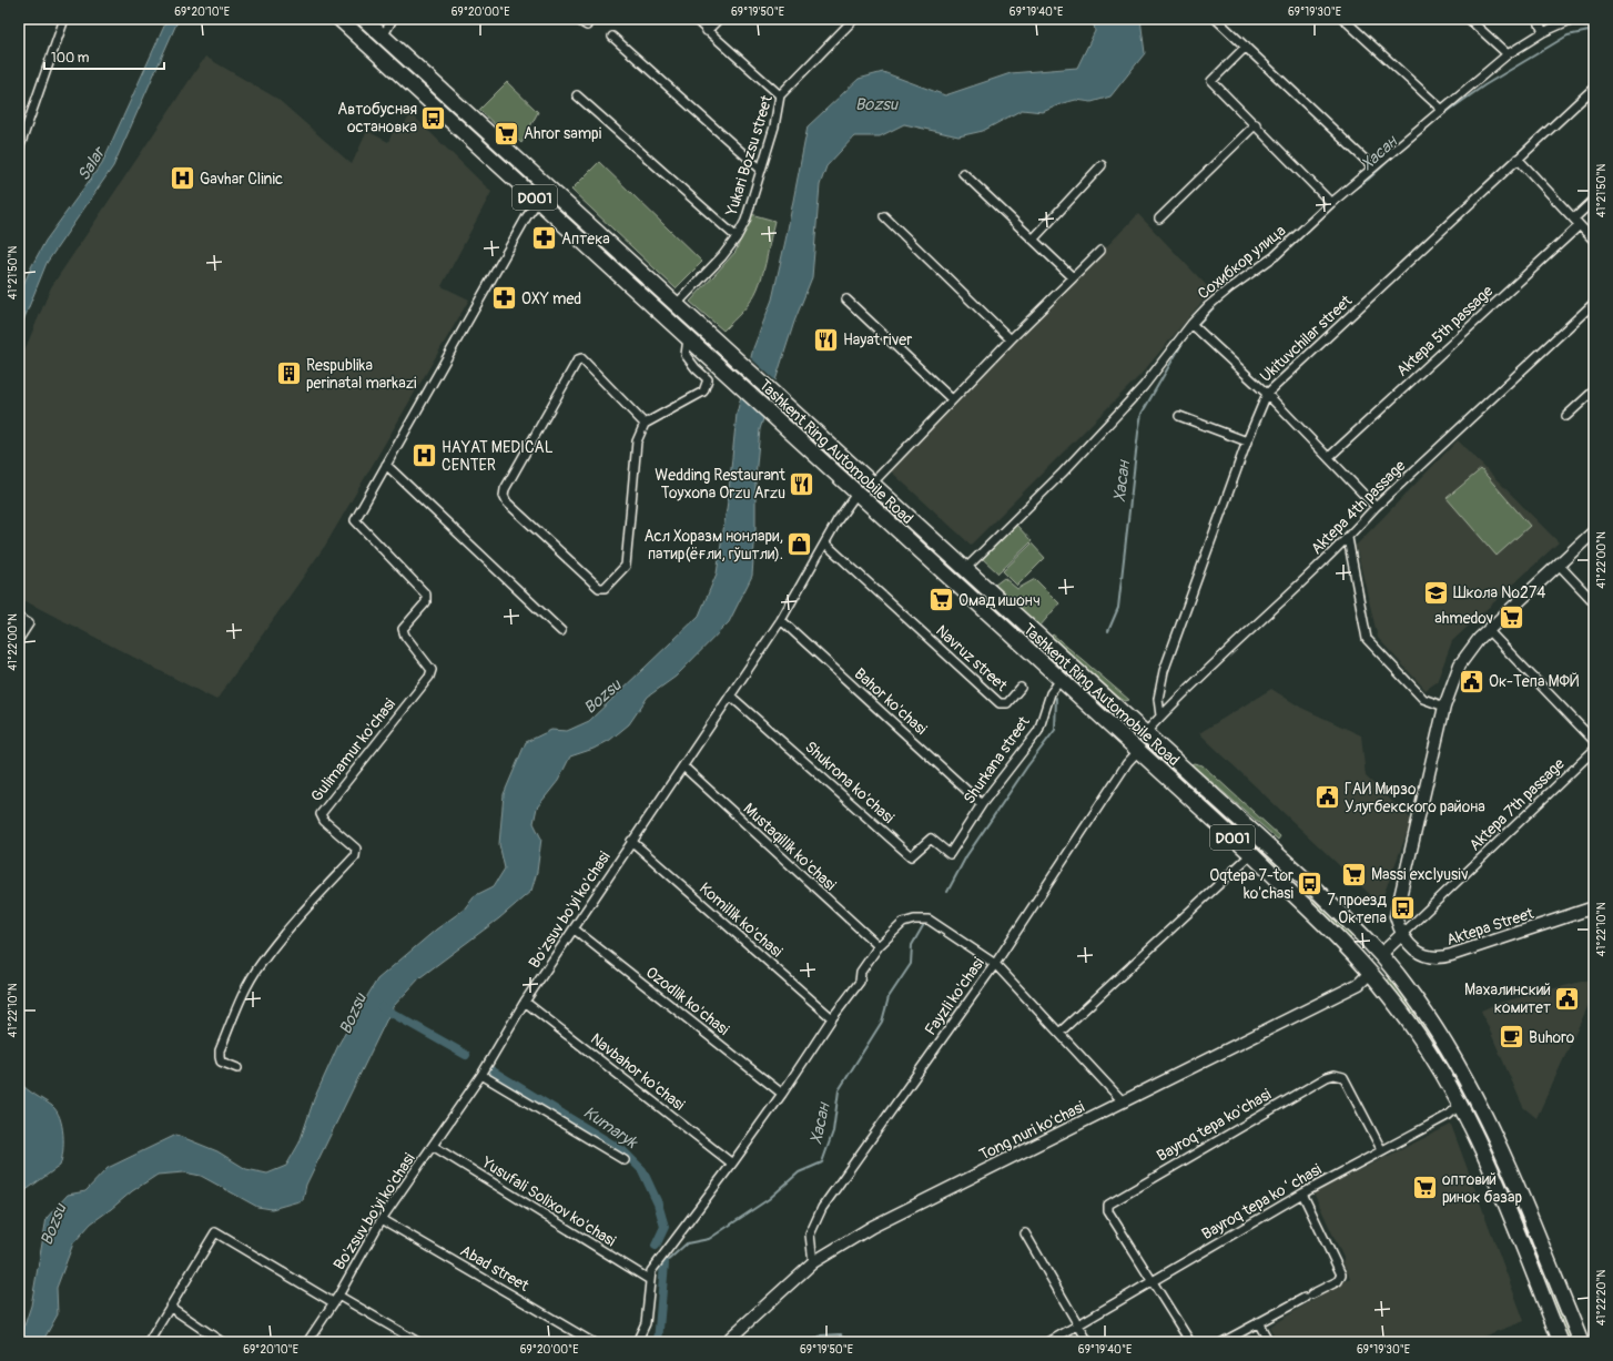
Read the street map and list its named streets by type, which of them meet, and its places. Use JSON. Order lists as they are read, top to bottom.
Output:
{
  "streets": {
    "highway": ["D001", "Tashkent Ring Automobile Road"],
    "street": [
      "Yukari Bozsu street",
      "Сохибкор улица",
      "Aktepa 5th passage",
      "Ukituvchilar street",
      "Aktepa 4th passage",
      "Navruz street",
      "Bahor ko'chasi",
      "Gulimamur ko'chasi",
      "Shurkana street",
      "Shukrona ko'chasi",
      "Aktepa 7th passage",
      "Mustaqillik ko'chasi",
      "Bo'zsuv bo'yi ko'chasi",
      "Komillik ko'chasi",
      "Aktepa Street",
      "Fayzli ko'chasi",
      "Ozodlik ko'chasi",
      "Navbahor ko'chasi",
      "Bayroq tepa ko'chasi",
      "Tong nuri ko'chasi",
      "Yusufali Solixov ko'chasi",
      "Bayroq tepa koʻchasi",
      "Abad street"
    ]
  },
  "crossings": [
    ["Yukari Bozsu street", "Tashkent Ring Automobile Road"],
    ["Сохибкор улица", "Tashkent Ring Automobile Road"],
    ["Ukituvchilar street", "Aktepa 4th passage"],
    ["Tashkent Ring Automobile Road", "Aktepa 4th passage"],
    ["Tashkent Ring Automobile Road", "Gulimamur ko'chasi"],
    ["Tashkent Ring Automobile Road", "Shurkana street"],
    ["Tashkent Ring Automobile Road", "Bo'zsuv bo'yi ko'chasi"],
    ["Tashkent Ring Automobile Road", "Fayzli ko'chasi"],
    ["Tashkent Ring Automobile Road", "Tong nuri ko'chasi"],
    ["Tashkent Ring Automobile Road", "Bayroq tepa koʻchasi"],
    ["Navruz street", "Bo'zsuv bo'yi ko'chasi"],
    ["Bahor ko'chasi", "Shurkana street"],
    ["Bahor ko'chasi", "Shukrona ko'chasi"],
    ["Bahor ko'chasi", "Bo'zsuv bo'yi ko'chasi"],
    ["Shurkana street", "Shukrona ko'chasi"],
    ["Shukrona ko'chasi", "Bo'zsuv bo'yi ko'chasi"],
    ["Aktepa 7th passage", "Aktepa Street"],
    ["Mustaqillik ko'chasi", "Bo'zsuv bo'yi ko'chasi"],
    ["Bo'zsuv bo'yi ko'chasi", "Komillik ko'chasi"],
    ["Bo'zsuv bo'yi ko'chasi", "Ozodlik ko'chasi"],
    ["Bo'zsuv bo'yi ko'chasi", "Navbahor ko'chasi"],
    ["Bo'zsuv bo'yi ko'chasi", "Yusufali Solixov ko'chasi"],
    ["Bo'zsuv bo'yi ko'chasi", "Abad street"],
    ["Fayzli ko'chasi", "Tong nuri ko'chasi"],
    ["Bayroq tepa ko'chasi", "Bayroq tepa koʻchasi"]
  ],
  "water": [
    "Bozsu",
    "Хасан",
    "Salar",
    "Kumaryk"
  ],
  "places": {
    "bus stop": ["Автобусная остановка", "Oqtepa 7-tor ko'chasi", "7 проезд Октепа"],
    "supermarket": [
      "Ahror sampi",
      "Омад ишонч",
      "ahmedov",
      "Massi exclyusiv",
      "оптовий ринок базар"
    ],
    "hospital": ["Gavhar Clinic", "HAYAT MEDICAL CENTER"],
    "pharmacy": ["Аптека", "OXY med"],
    "restaurant": ["Hayat river", "Wedding Restaurant Toyxona Orzu Arzu"],
    "building": ["Respublika perinatal markazi"],
    "shop": ["Асл Хоразм нонлари, патир(ёғли, гўштли)."],
    "school or university": ["Школа №274"],
    "public building": ["Ок-Тепа МФЙ", "ГАИ Мирзо Улугбекского района", "Махалинский комитет"],
    "cafe": ["Buhoro"]
  },
  "scale_bar": "100 m",
  "coordinates": [
    "69°20'10\"E",
    "69°20'00\"E",
    "69°19'50\"E",
    "69°19'40\"E",
    "69°19'30\"E",
    "41°21'50\"N",
    "41°22'00\"N",
    "41°22'10\"N",
    "41°22'20\"N"
  ]
}
